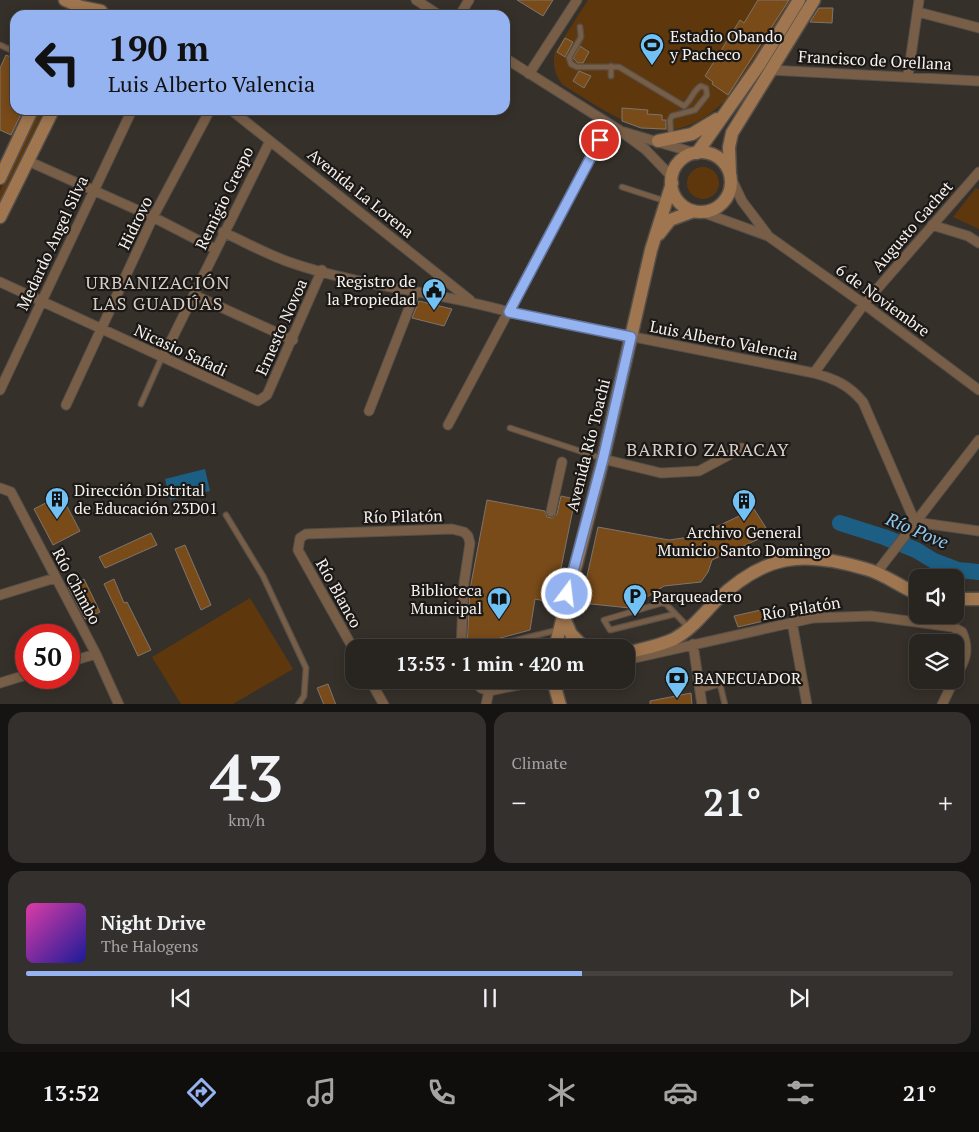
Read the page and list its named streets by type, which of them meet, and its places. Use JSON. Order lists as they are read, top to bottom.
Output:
{
  "streets": {
    "main road": ["Avenida Río Toachi"],
    "street": [
      "Francisco de Orellana",
      "Avenida La Lorena",
      "Remigio Crespo",
      "Hidrovo",
      "Augusto Gachet",
      "Medardo Angel Silva",
      "6 de Noviembre",
      "Ernesto Novoa",
      "Luis Alberto Valencia",
      "Nicasio Safadi",
      "Río Pilatón",
      "Río Chimbo",
      "Río Blanco"
    ]
  },
  "crossings": [
    ["Avenida La Lorena", "Remigio Crespo"],
    ["Avenida La Lorena", "Luis Alberto Valencia"],
    ["Remigio Crespo", "Luis Alberto Valencia"],
    ["Remigio Crespo", "Nicasio Safadi"],
    ["Hidrovo", "Nicasio Safadi"],
    ["Augusto Gachet", "6 de Noviembre"],
    ["Augusto Gachet", "Luis Alberto Valencia"],
    ["Medardo Angel Silva", "Nicasio Safadi"],
    ["6 de Noviembre", "Avenida Río Toachi"],
    ["Ernesto Novoa", "Luis Alberto Valencia"],
    ["Ernesto Novoa", "Nicasio Safadi"],
    ["Luis Alberto Valencia", "Avenida Río Toachi"],
    ["Río Pilatón", "Río Blanco"]
  ],
  "districts": ["URBANIZACIÓN LAS GUADÚAS", "BARRIO ZARACAY"],
  "water": ["Río Pove"],
  "places": {
    "sports": ["Estadio Obando y Pacheco"],
    "public building": ["Registro de la Propiedad"],
    "building": ["Dirección Distrital de Educación 23D01", "Archivo General Municio Santo Domingo"],
    "parking": ["Parqueadero"],
    "library": ["Biblioteca Municipal"],
    "bank": ["BANECUADOR"]
  },
  "page": {
    "turn": ["190 m", "Luis Alberto Valencia"],
    "limit": "50",
    "trip": "13:53 · 1 min · 420 m",
    "tile": [
      ["43", "km/h"],
      "Climate"
    ],
    "heat": ["−", "21°", "+"],
    "song": ["Night Drive", "The Halogens"],
    "tabs": ["13:52", "21°"]
  }
}
